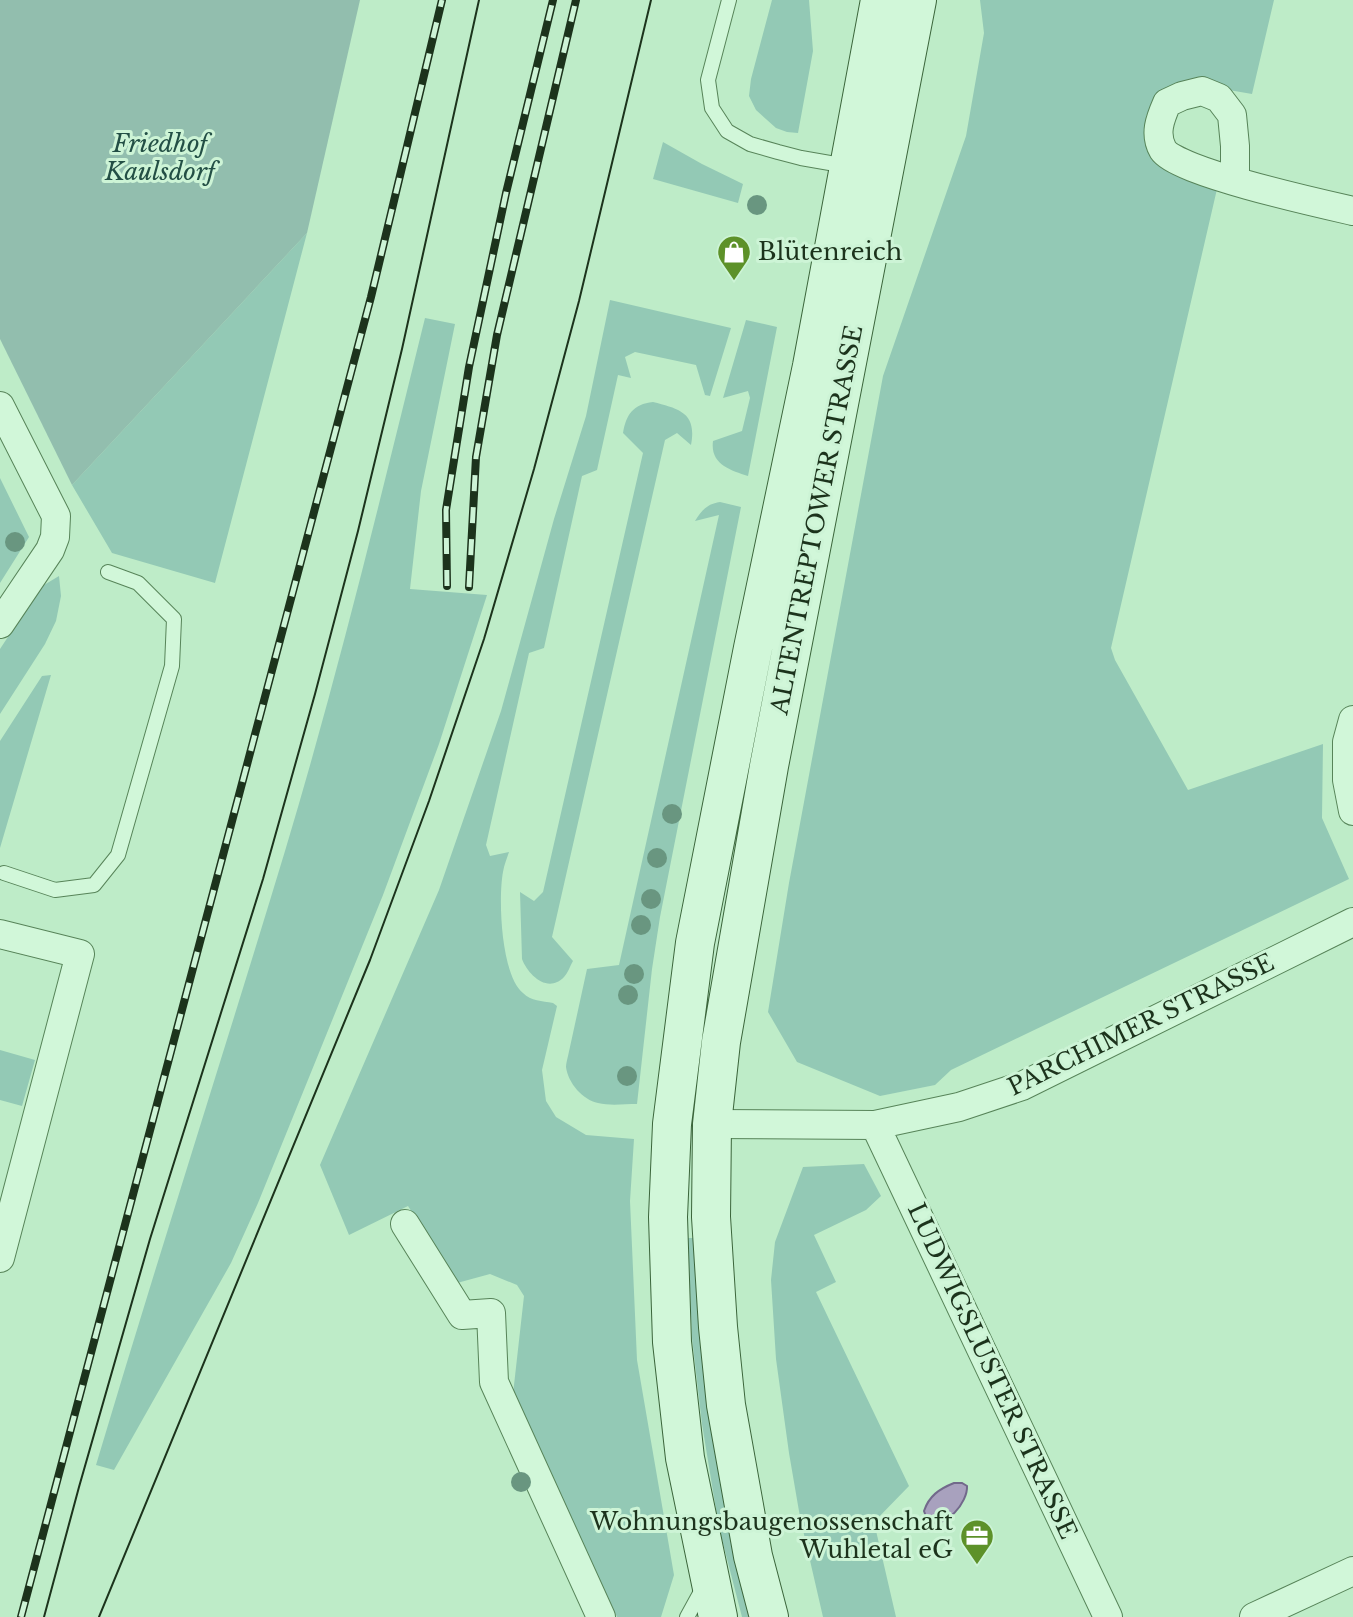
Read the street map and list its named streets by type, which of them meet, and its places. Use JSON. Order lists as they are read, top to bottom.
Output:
{
  "streets": {
    "main road": ["ALTENTREPTOWER STRASSE", "PARCHIMER STRASSE"],
    "street": ["LUDWIGSLUSTER STRASSE"]
  },
  "crossings": [
    ["ALTENTREPTOWER STRASSE", "PARCHIMER STRASSE"],
    ["PARCHIMER STRASSE", "LUDWIGSLUSTER STRASSE"]
  ],
  "parks": ["Friedhof Kaulsdorf"],
  "places": {
    "shop": ["Blütenreich"],
    "office": ["Wohnungsbaugenossenschaft Wuhletal eG"]
  }
}
